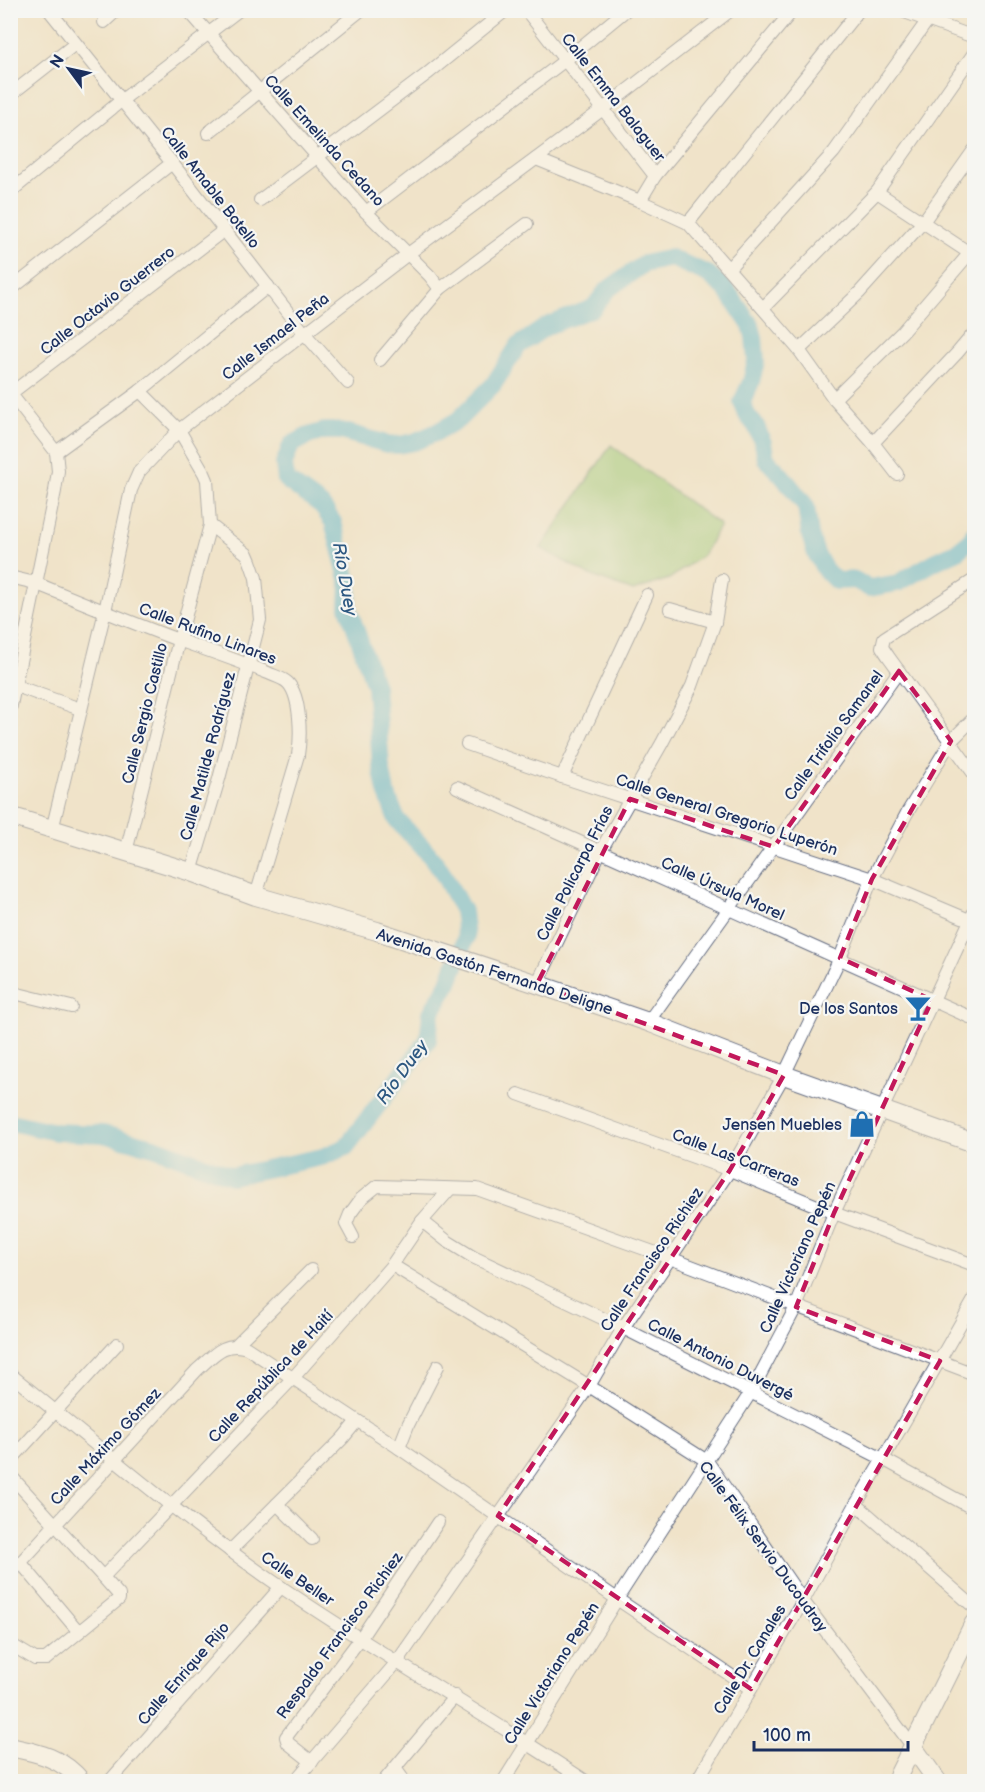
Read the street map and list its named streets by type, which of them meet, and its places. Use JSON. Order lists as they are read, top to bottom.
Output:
{
  "streets": {
    "street": [
      "Calle Emma Balaguer",
      "Calle Emelinda Cedano",
      "Calle Amable Botello",
      "Calle Octavio Guerrero",
      "Calle Ismael Peña",
      "Calle Rufino Linares",
      "Calle Sergio Castillo",
      "Calle Trifolio Samanel",
      "Calle Matilde Rodríguez",
      "Calle General Gregorio Luperón",
      "Calle Policarpa Frías",
      "Calle Úrsula Morel",
      "Avenida Gastón Fernando Deligne",
      "Calle Las Carreras",
      "Calle Victoriano Pepén",
      "Calle Francisco Richiez",
      "Calle Antonio Duvergé",
      "Calle República de Haití",
      "Calle Máximo Gómez",
      "Calle Félix Servio Ducoudray",
      "Calle Beller",
      "Respaldo Francisco Richiez",
      "Calle Dr. Canales",
      "Calle Enrique Rijo"
    ]
  },
  "crossings": [
    ["Calle Emma Balaguer", "Calle Ismael Peña"],
    ["Calle Emelinda Cedano", "Calle Ismael Peña"],
    ["Calle Amable Botello", "Calle Octavio Guerrero"],
    ["Calle Amable Botello", "Calle Ismael Peña"],
    ["Calle Ismael Peña", "Calle Rufino Linares"],
    ["Calle Ismael Peña", "Calle Sergio Castillo"],
    ["Calle Ismael Peña", "Avenida Gastón Fernando Deligne"],
    ["Calle Rufino Linares", "Calle Sergio Castillo"],
    ["Calle Rufino Linares", "Calle Matilde Rodríguez"],
    ["Calle Rufino Linares", "Avenida Gastón Fernando Deligne"],
    ["Calle Sergio Castillo", "Calle Matilde Rodríguez"],
    ["Calle Sergio Castillo", "Avenida Gastón Fernando Deligne"],
    ["Calle Trifolio Samanel", "Calle General Gregorio Luperón"],
    ["Calle Trifolio Samanel", "Calle Úrsula Morel"],
    ["Calle Trifolio Samanel", "Avenida Gastón Fernando Deligne"],
    ["Calle Matilde Rodríguez", "Avenida Gastón Fernando Deligne"],
    ["Calle General Gregorio Luperón", "Calle Policarpa Frías"],
    ["Calle General Gregorio Luperón", "Calle Victoriano Pepén"],
    ["Calle General Gregorio Luperón", "Calle Francisco Richiez"],
    ["Calle Policarpa Frías", "Calle Úrsula Morel"],
    ["Calle Policarpa Frías", "Avenida Gastón Fernando Deligne"],
    ["Calle Úrsula Morel", "Calle Victoriano Pepén"],
    ["Calle Úrsula Morel", "Calle Francisco Richiez"],
    ["Avenida Gastón Fernando Deligne", "Calle Victoriano Pepén"],
    ["Avenida Gastón Fernando Deligne", "Calle Francisco Richiez"],
    ["Calle Las Carreras", "Calle Victoriano Pepén"],
    ["Calle Las Carreras", "Calle Francisco Richiez"],
    ["Calle Victoriano Pepén", "Calle Antonio Duvergé"],
    ["Calle Victoriano Pepén", "Calle Félix Servio Ducoudray"],
    ["Calle Victoriano Pepén", "Calle Beller"],
    ["Calle Francisco Richiez", "Calle Antonio Duvergé"],
    ["Calle Francisco Richiez", "Calle Félix Servio Ducoudray"],
    ["Calle Francisco Richiez", "Calle Beller"],
    ["Calle Francisco Richiez", "Respaldo Francisco Richiez"],
    ["Calle Antonio Duvergé", "Calle República de Haití"],
    ["Calle Antonio Duvergé", "Calle Dr. Canales"],
    ["Calle República de Haití", "Calle Félix Servio Ducoudray"],
    ["Calle República de Haití", "Calle Beller"],
    ["Calle Máximo Gómez", "Calle Beller"],
    ["Calle Félix Servio Ducoudray", "Calle Dr. Canales"],
    ["Calle Beller", "Respaldo Francisco Richiez"],
    ["Calle Beller", "Calle Enrique Rijo"]
  ],
  "water": ["Río Duey"],
  "places": {
    "bar": ["De los Santos"],
    "shop": ["Jensen Muebles"]
  },
  "scale_bar": "100 m",
  "north": "top left"
}
